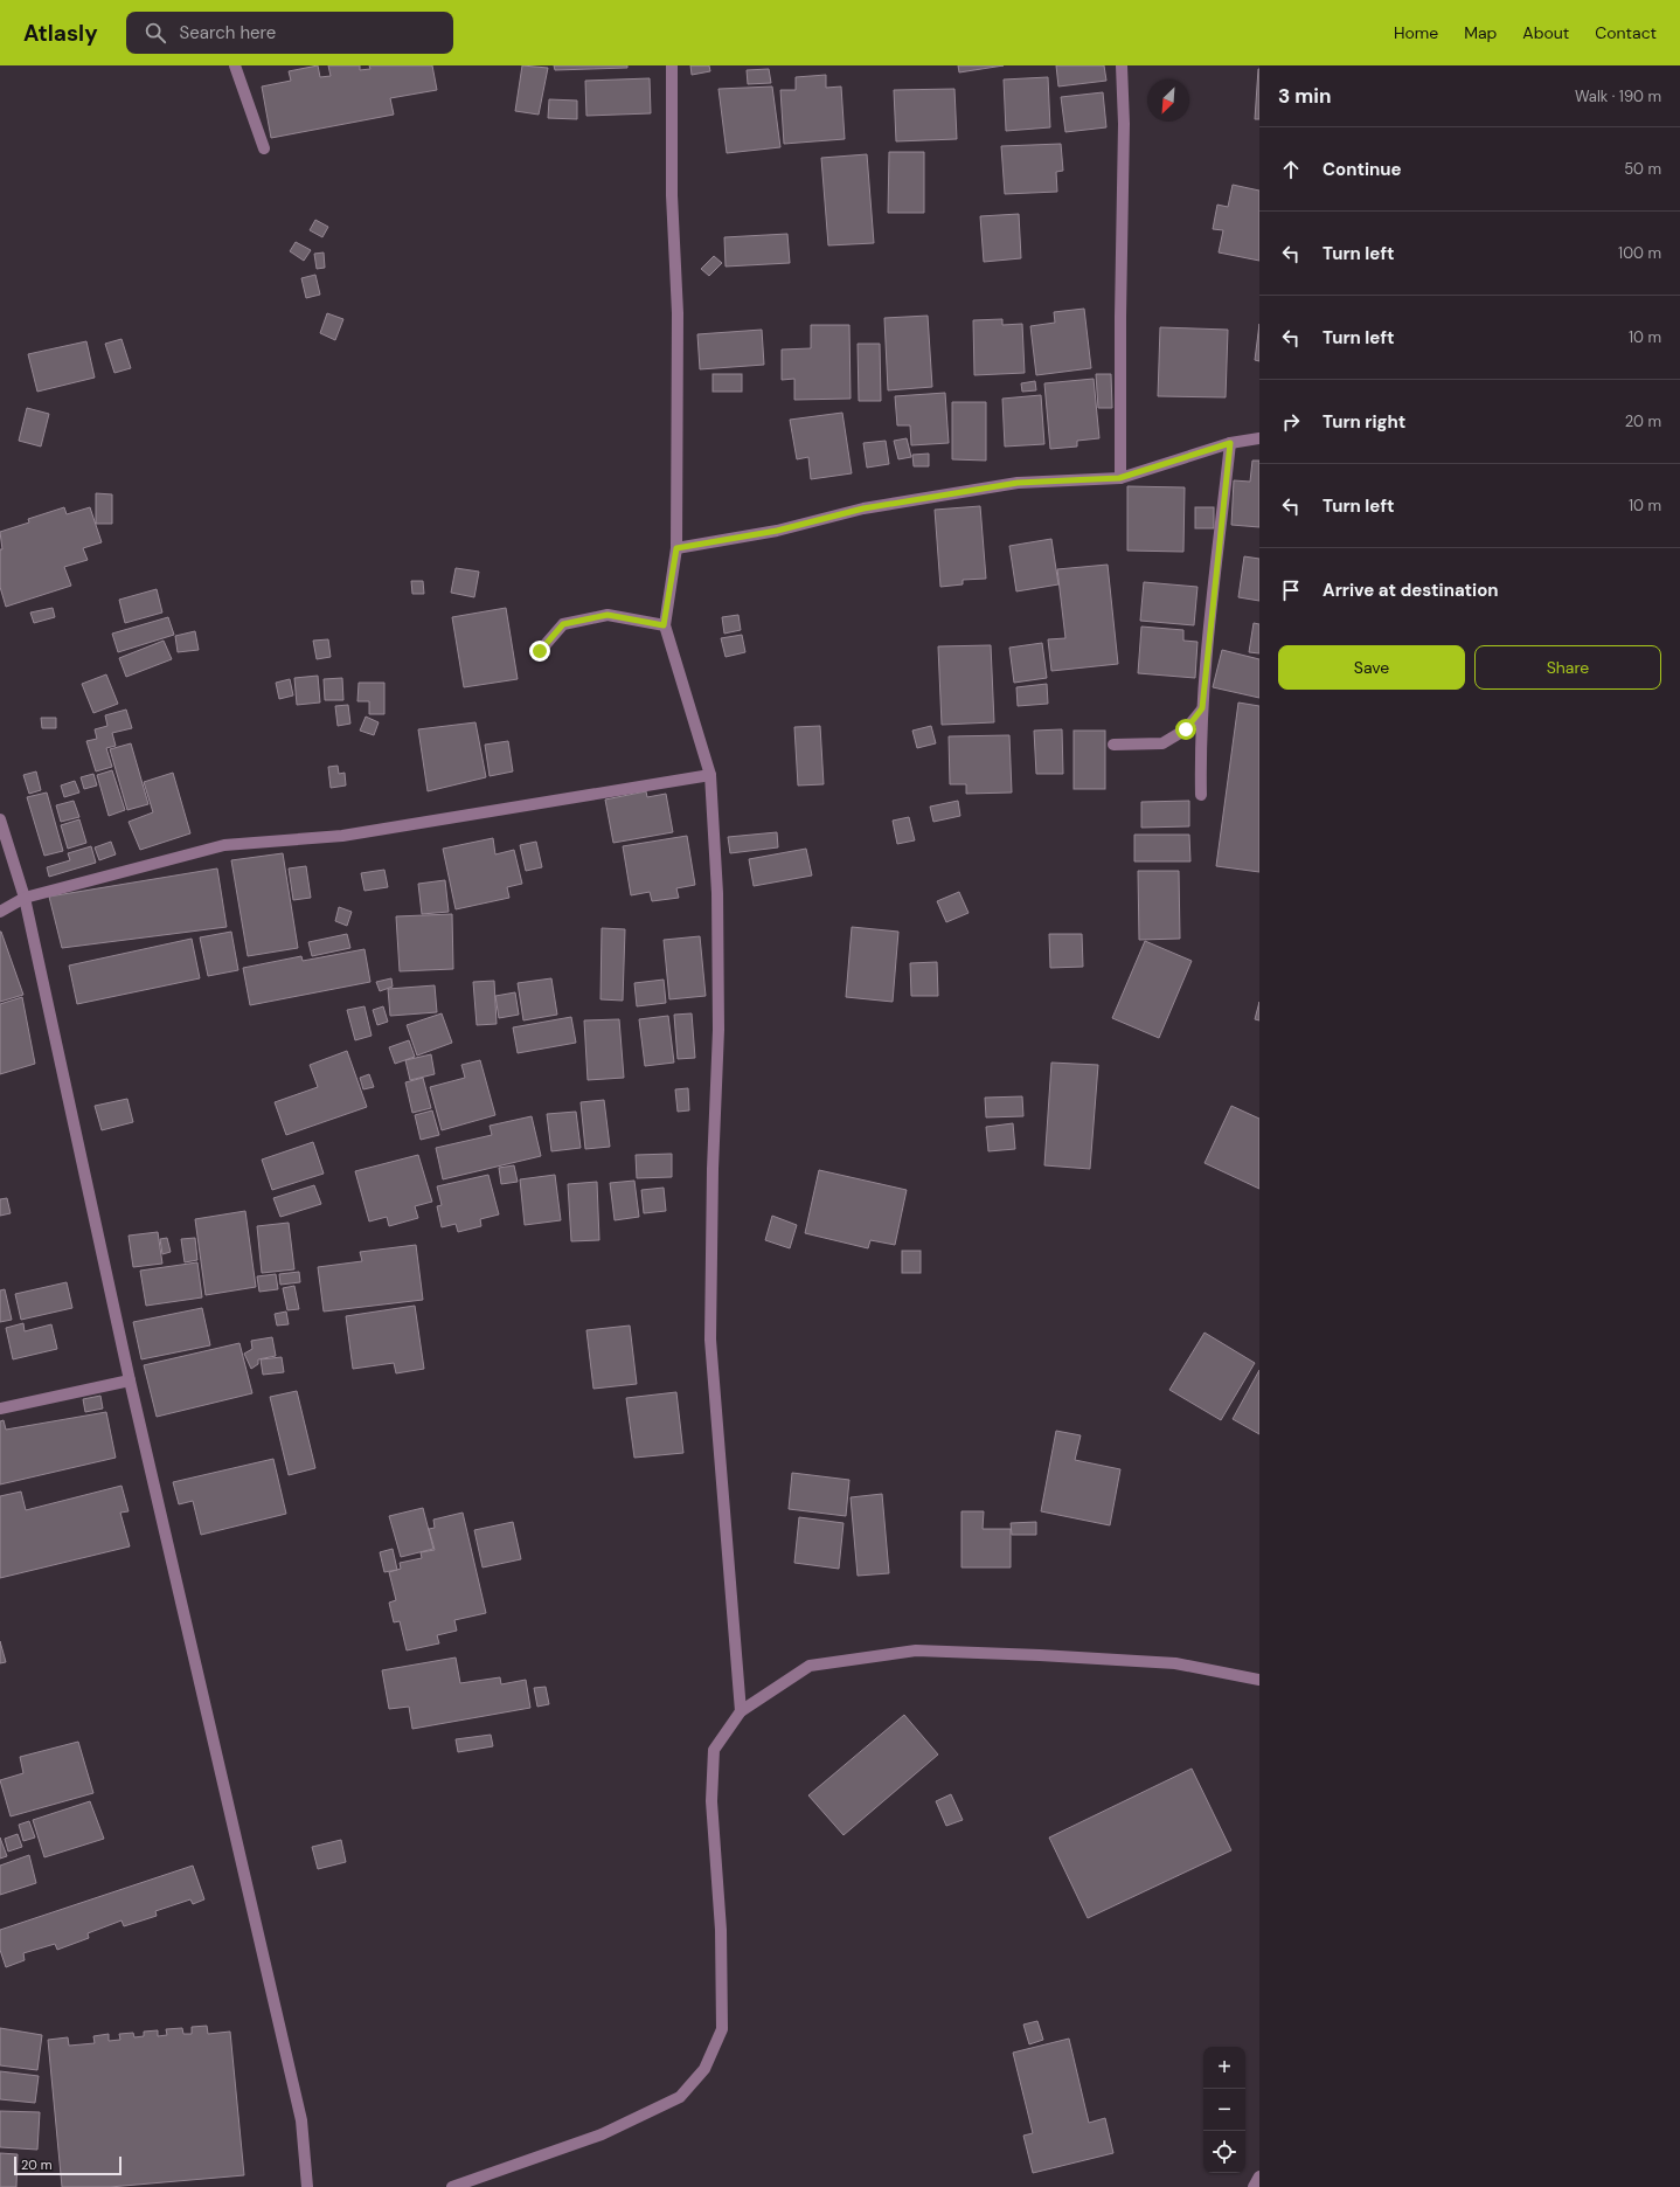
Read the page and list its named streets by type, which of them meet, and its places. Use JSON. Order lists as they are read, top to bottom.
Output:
{
  "scale_bar": "20 m",
  "north": "bottom left",
  "page": {
    "header": "Atlasly",
    "search": "Search here",
    "nav": [
      "Home",
      "Map",
      "About",
      "Contact"
    ],
    "heading": ["3 min", "Walk · 190 m"],
    "list": [
      ["Continue", "50 m"],
      ["Turn left", "100 m"],
      ["Turn left", "10 m"],
      ["Turn right", "20 m"],
      ["Turn left", "10 m"],
      "Arrive at destination"
    ],
    "buttons": ["Save", "Share"],
    "map_buttons": ["+", "−"],
    "scale": "20 m"
  }
}
